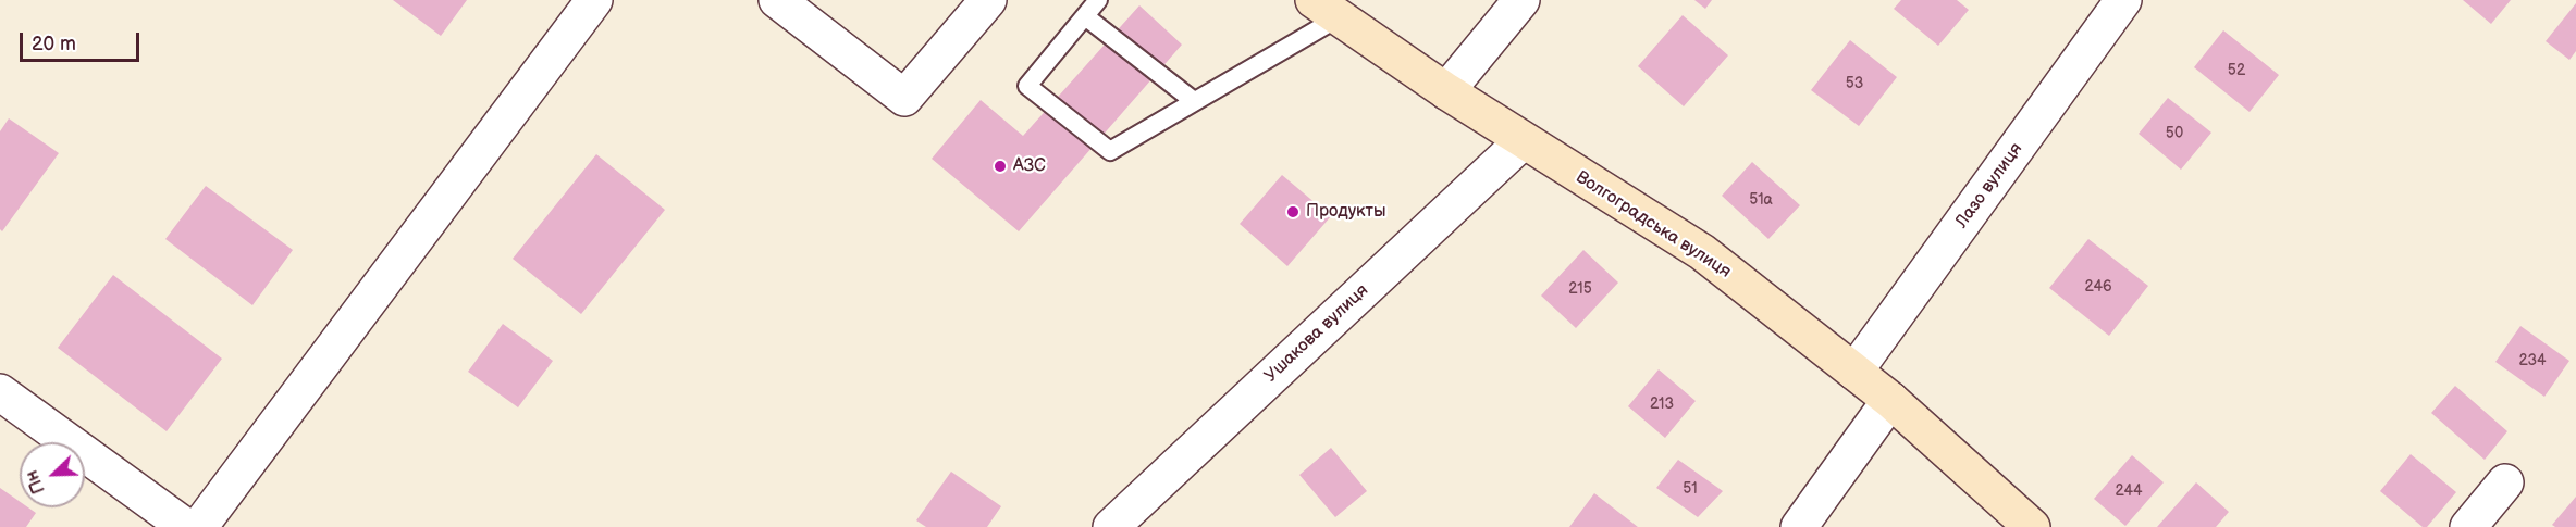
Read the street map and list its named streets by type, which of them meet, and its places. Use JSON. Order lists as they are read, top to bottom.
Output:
{
  "streets": {
    "street": ["Лазо вулиця", "Волгоградська вулиця", "Ушакова вулиця"]
  },
  "crossings": [
    ["Лазо вулиця", "Волгоградська вулиця"],
    ["Волгоградська вулиця", "Ушакова вулиця"]
  ],
  "places": ["АЗС", "Продукты"],
  "house_numbers": [
    "52",
    "53",
    "50",
    "51а",
    "246",
    "215",
    "234",
    "213",
    "51",
    "244"
  ],
  "scale_bar": "20 m",
  "north": "bottom left"
}
